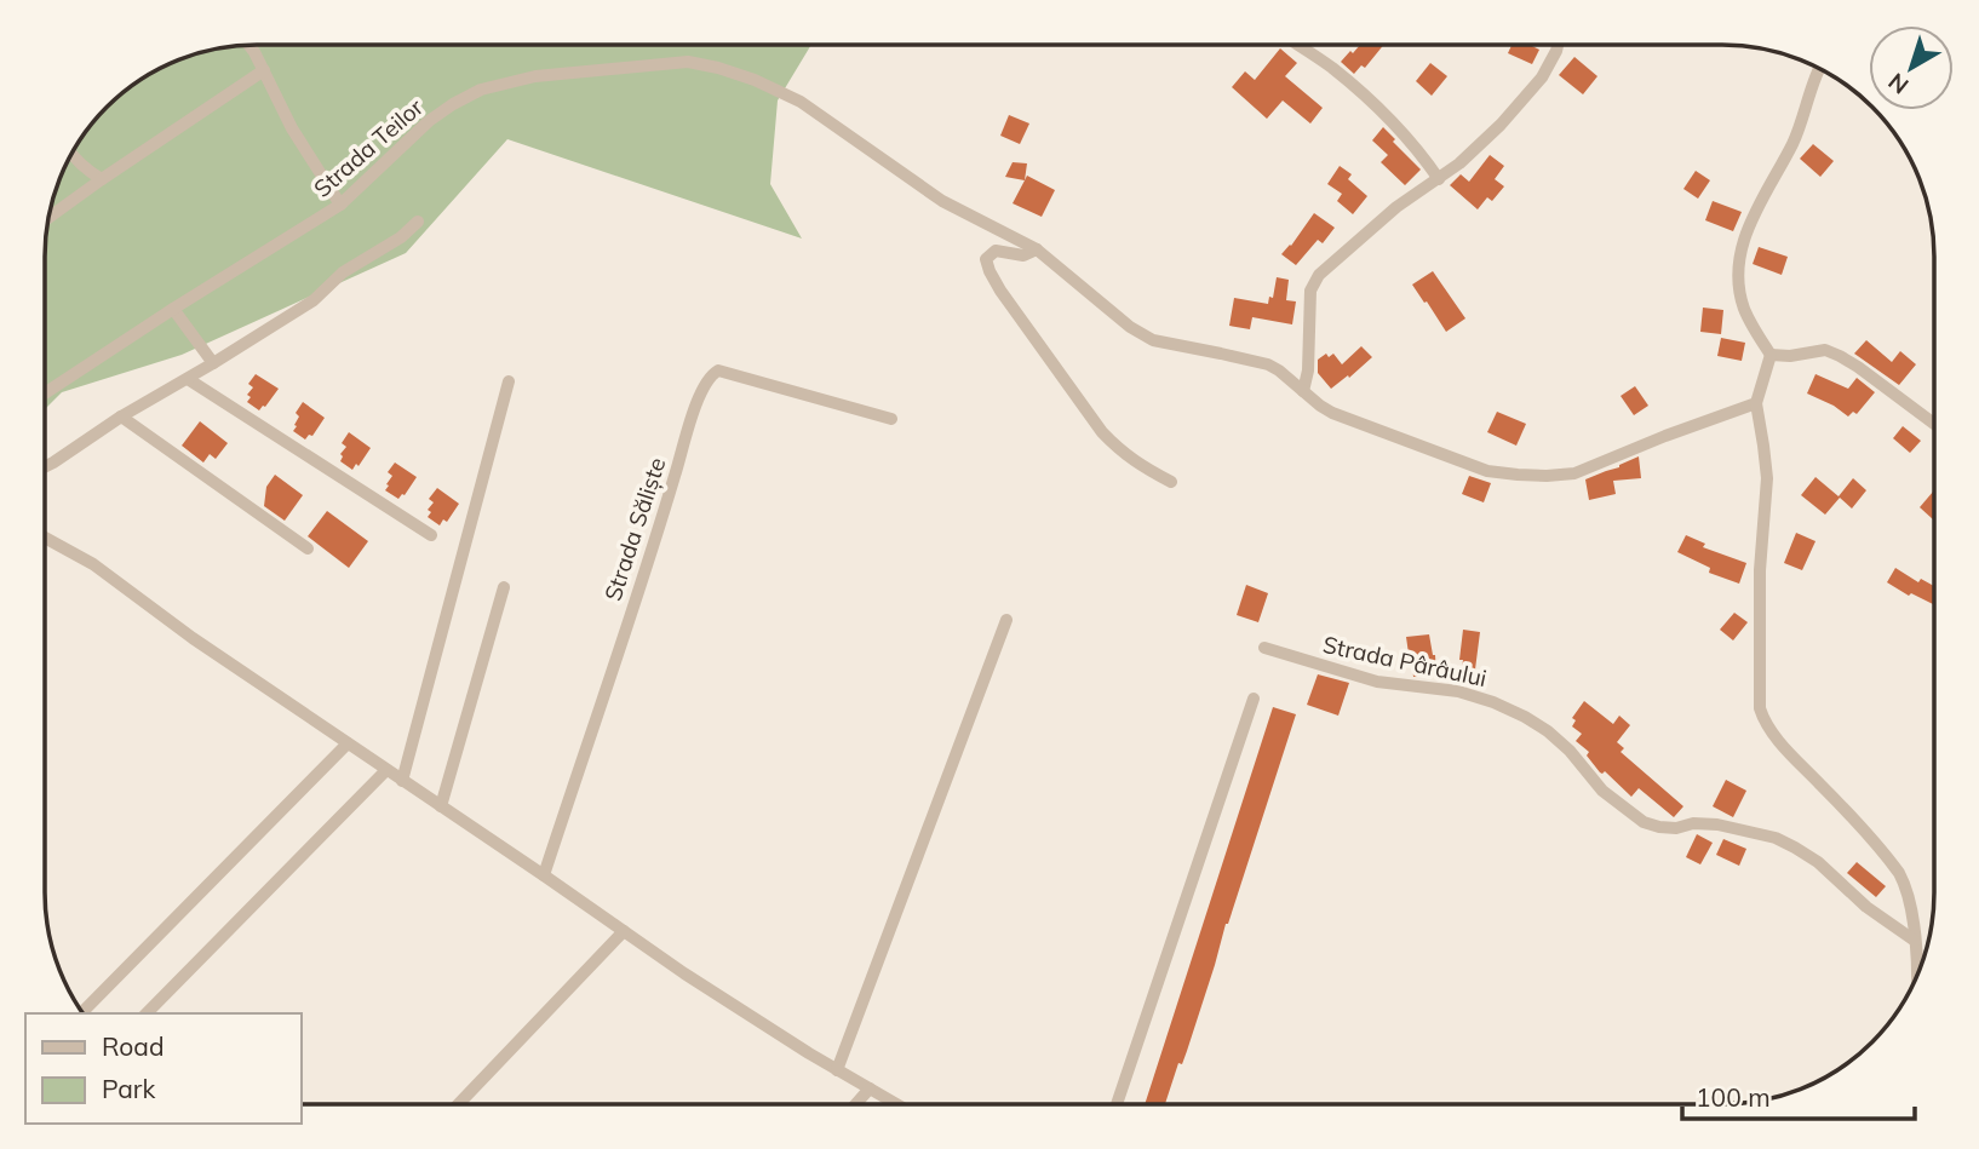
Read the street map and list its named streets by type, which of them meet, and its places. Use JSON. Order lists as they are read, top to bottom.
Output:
{
  "streets": {
    "street": ["Strada Teilor", "Strada Săliște", "Strada Pârâului"]
  },
  "legend": ["Road", "Park"],
  "scale_bar": "100 m",
  "north": "bottom left"
}
